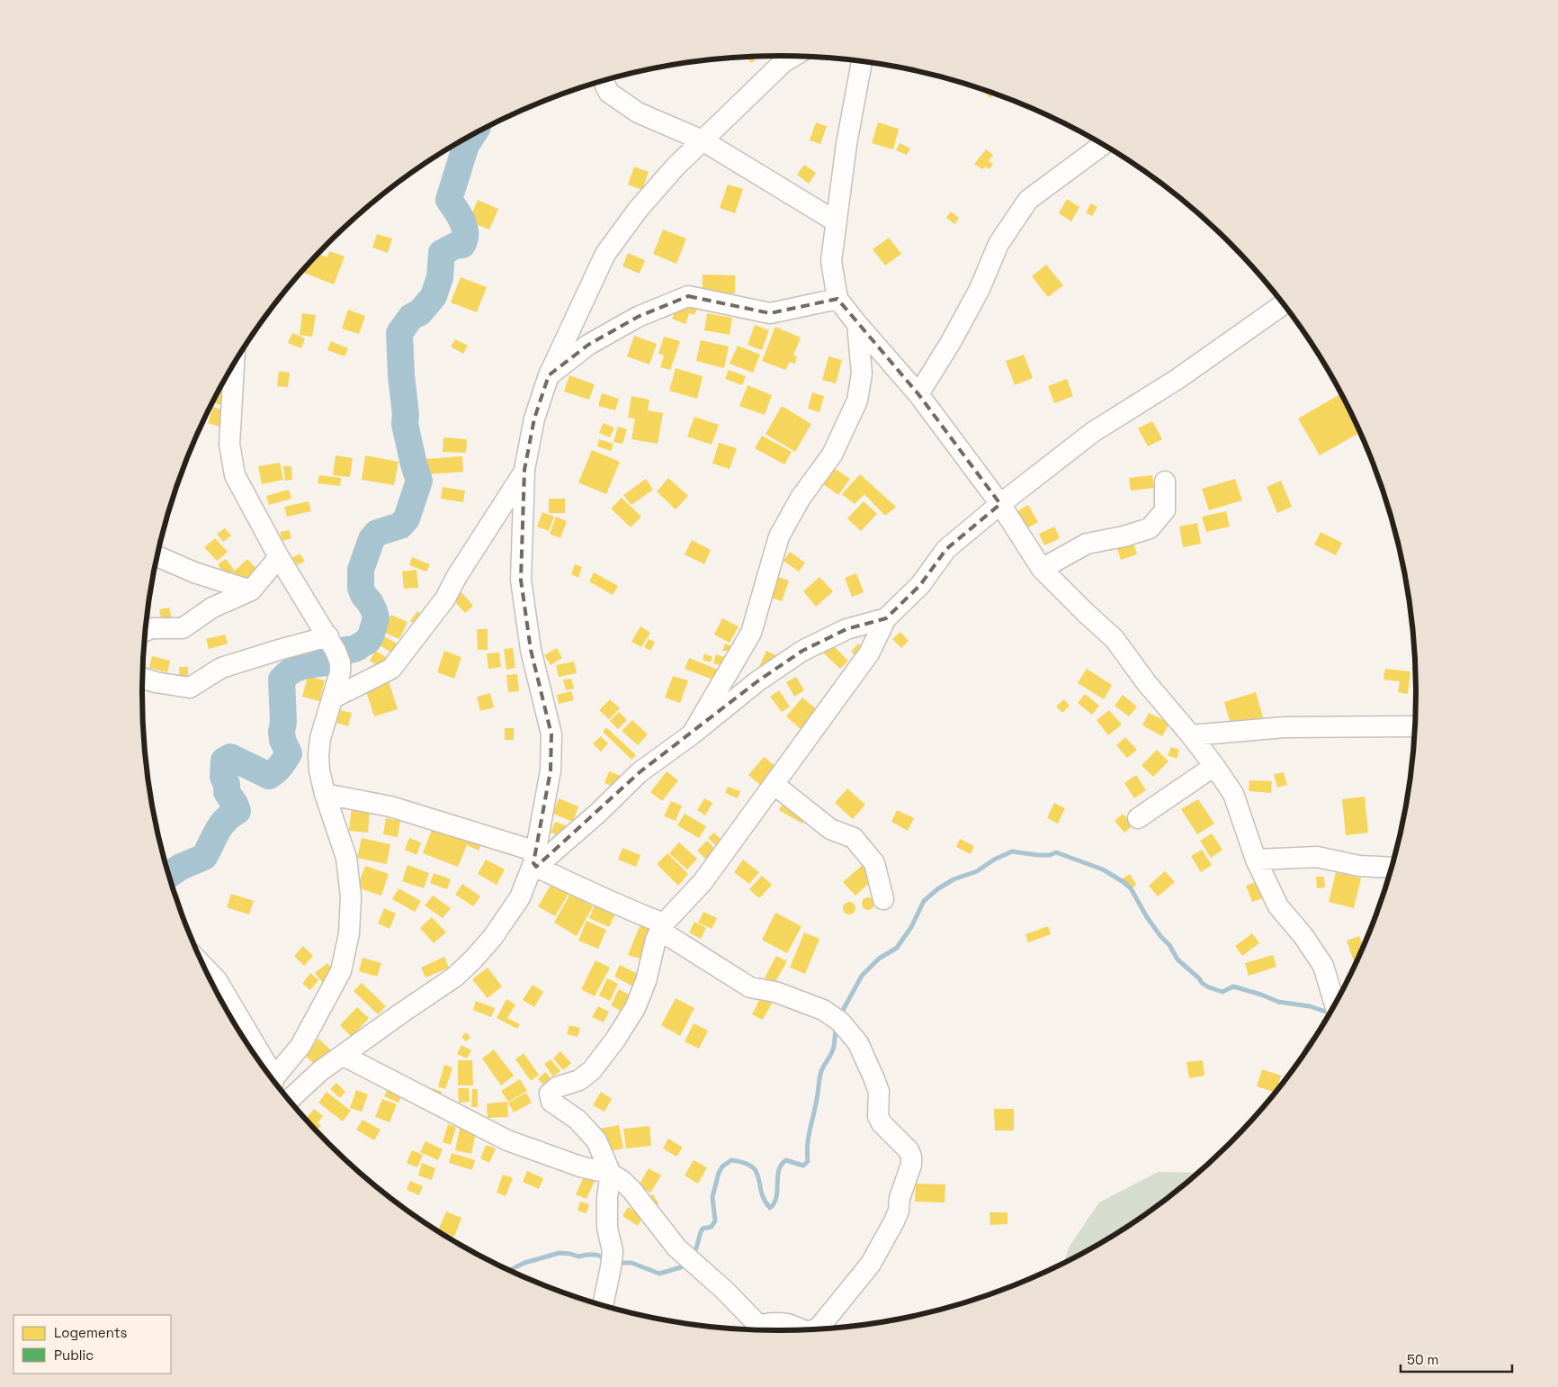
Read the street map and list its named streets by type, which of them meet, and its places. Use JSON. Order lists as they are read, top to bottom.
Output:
{
  "legend": ["Logements", "Public"],
  "scale_bar": "50 m"
}
